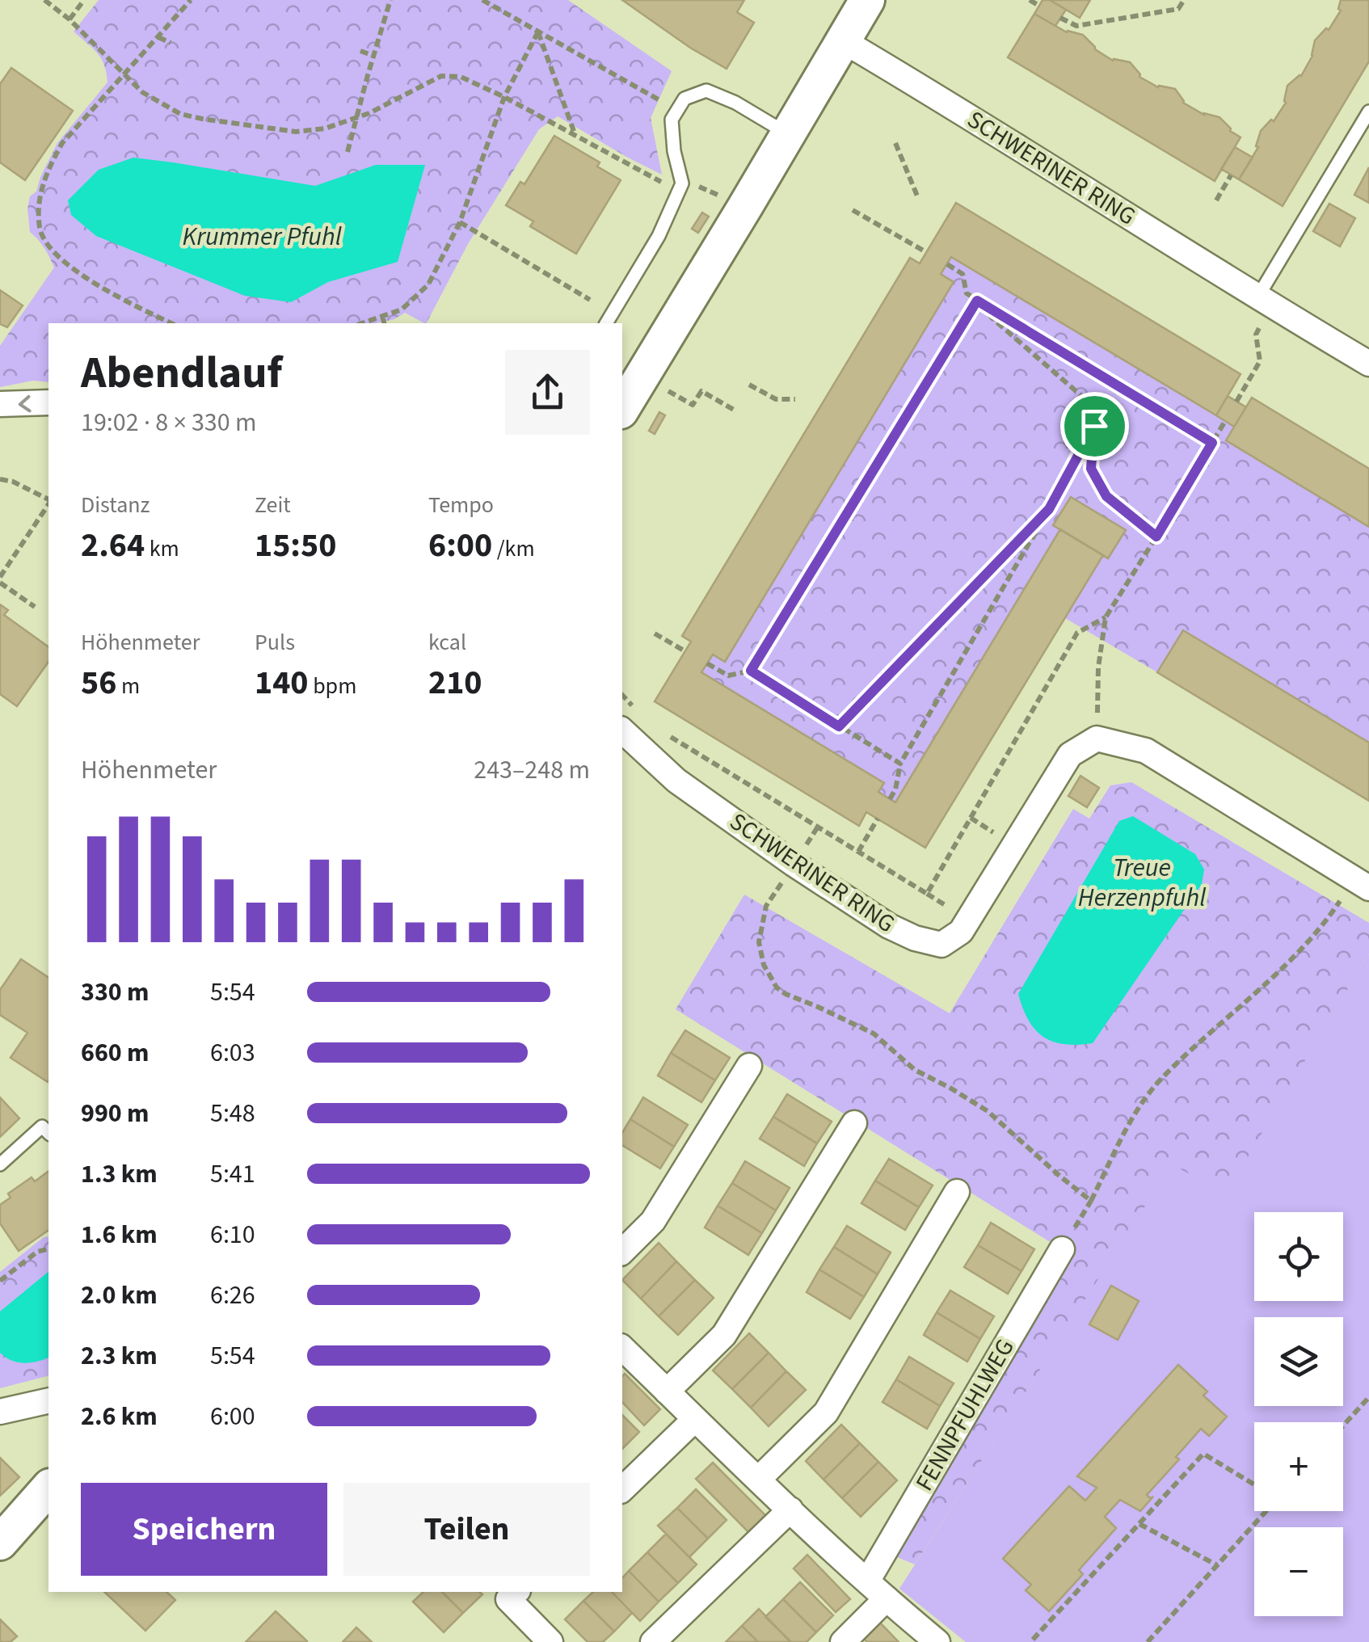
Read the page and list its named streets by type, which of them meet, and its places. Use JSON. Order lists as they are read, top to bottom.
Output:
{
  "streets": {
    "street": ["SCHWERINER RING", "FENNPFUHLWEG"]
  },
  "water": ["Krummer Pfuhl", "Treue Herzenpfuhl"],
  "page": {
    "heading": ["Abendlauf", "19:02 · 8 × 330 m"],
    "stats": [
      ["Distanz", "2.64 km"],
      ["Zeit", "15:50"],
      ["Tempo", "6:00 /km"],
      ["Höhenmeter", "56 m"],
      ["Puls", "140 bpm"],
      ["kcal", "210"]
    ],
    "chart": ["Höhenmeter", "243–248 m"],
    "list": [
      {
        "name": "330 m",
        "note": "5:54"
      },
      {
        "name": "660 m",
        "note": "6:03"
      },
      {
        "name": "990 m",
        "note": "5:48"
      },
      {
        "name": "1.3 km",
        "note": "5:41"
      },
      {
        "name": "1.6 km",
        "note": "6:10"
      },
      {
        "name": "2.0 km",
        "note": "6:26"
      },
      {
        "name": "2.3 km",
        "note": "5:54"
      },
      {
        "name": "2.6 km",
        "note": "6:00"
      }
    ],
    "map_buttons": ["+", "−"],
    "buttons": ["Speichern", "Teilen"]
  }
}
